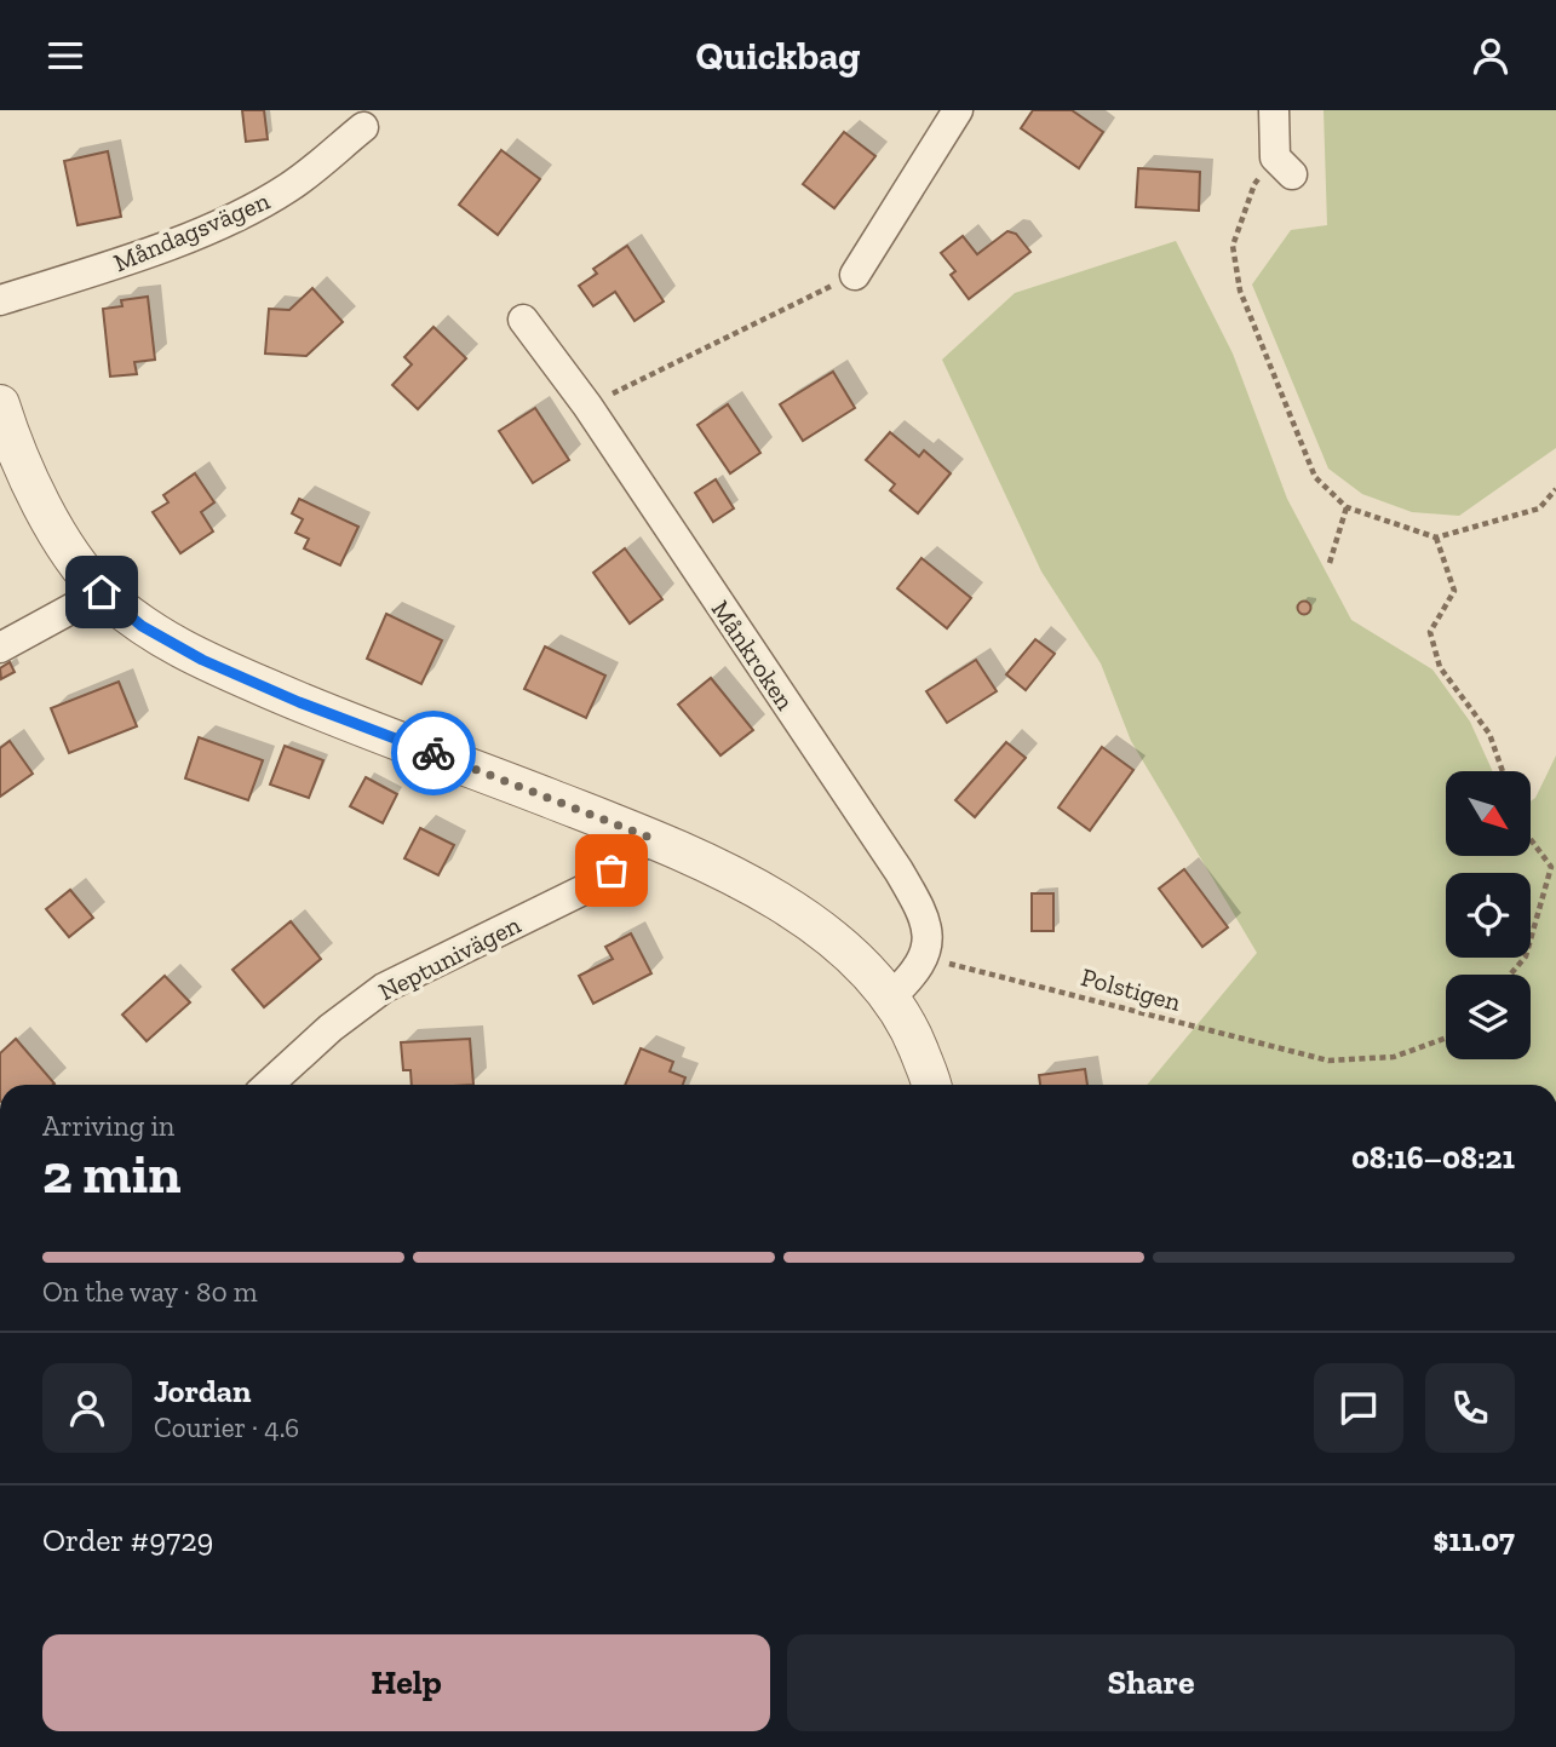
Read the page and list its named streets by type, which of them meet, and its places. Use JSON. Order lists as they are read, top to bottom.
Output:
{
  "streets": {
    "street": ["Måndagsvägen", "Månkroken", "Neptunivägen"],
    "path": ["Polstigen"]
  },
  "crossings": [
    ["Månkroken", "Polstigen"]
  ],
  "north": "bottom right",
  "page": {
    "header": "Quickbag",
    "heading": ["2 min", "Arriving in", "08:16–08:21"],
    "panel": [
      "Jordan",
      "Courier · 4.6",
      "Order #9729",
      "$11.07"
    ],
    "bar": "On the way · 80 m",
    "buttons": ["Help", "Share"]
  }
}
